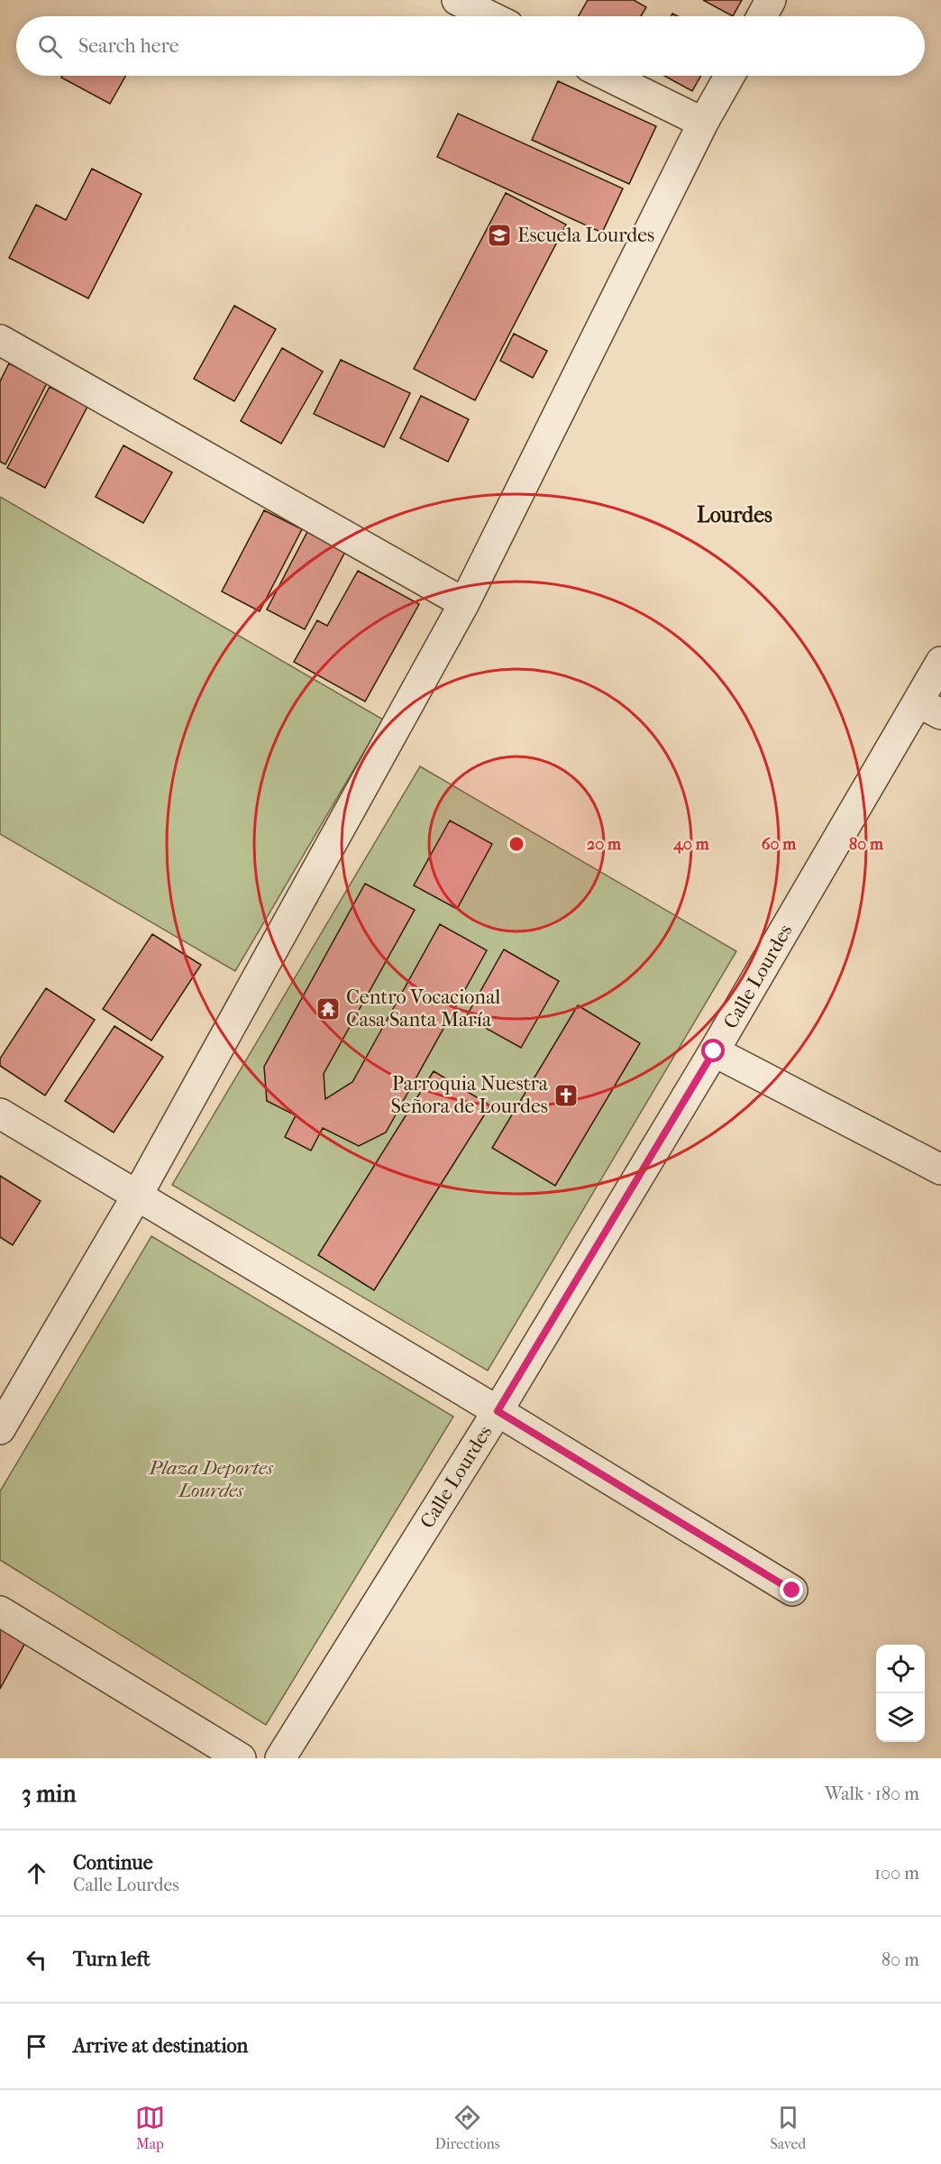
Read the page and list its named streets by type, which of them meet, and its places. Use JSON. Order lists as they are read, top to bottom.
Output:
{
  "streets": {
    "street": ["Calle Lourdes"]
  },
  "districts": ["Lourdes"],
  "parks": ["Plaza Deportes Lourdes"],
  "places": {
    "school or university": ["Escuela Lourdes"],
    "temple": ["Centro Vocacional Casa Santa María"],
    "church": ["Parroquia Nuestra Señora de Lourdes"]
  },
  "page": {
    "search": "Search here",
    "heading": ["3 min", "Walk · 180 m"],
    "list": [
      ["Continue", "Calle Lourdes", "100 m"],
      ["Turn left", "80 m"],
      "Arrive at destination"
    ],
    "nav": ["Map", "Directions", "Saved"]
  },
  "rings": [
    "20 m",
    "40 m",
    "60 m",
    "80 m"
  ]
}
